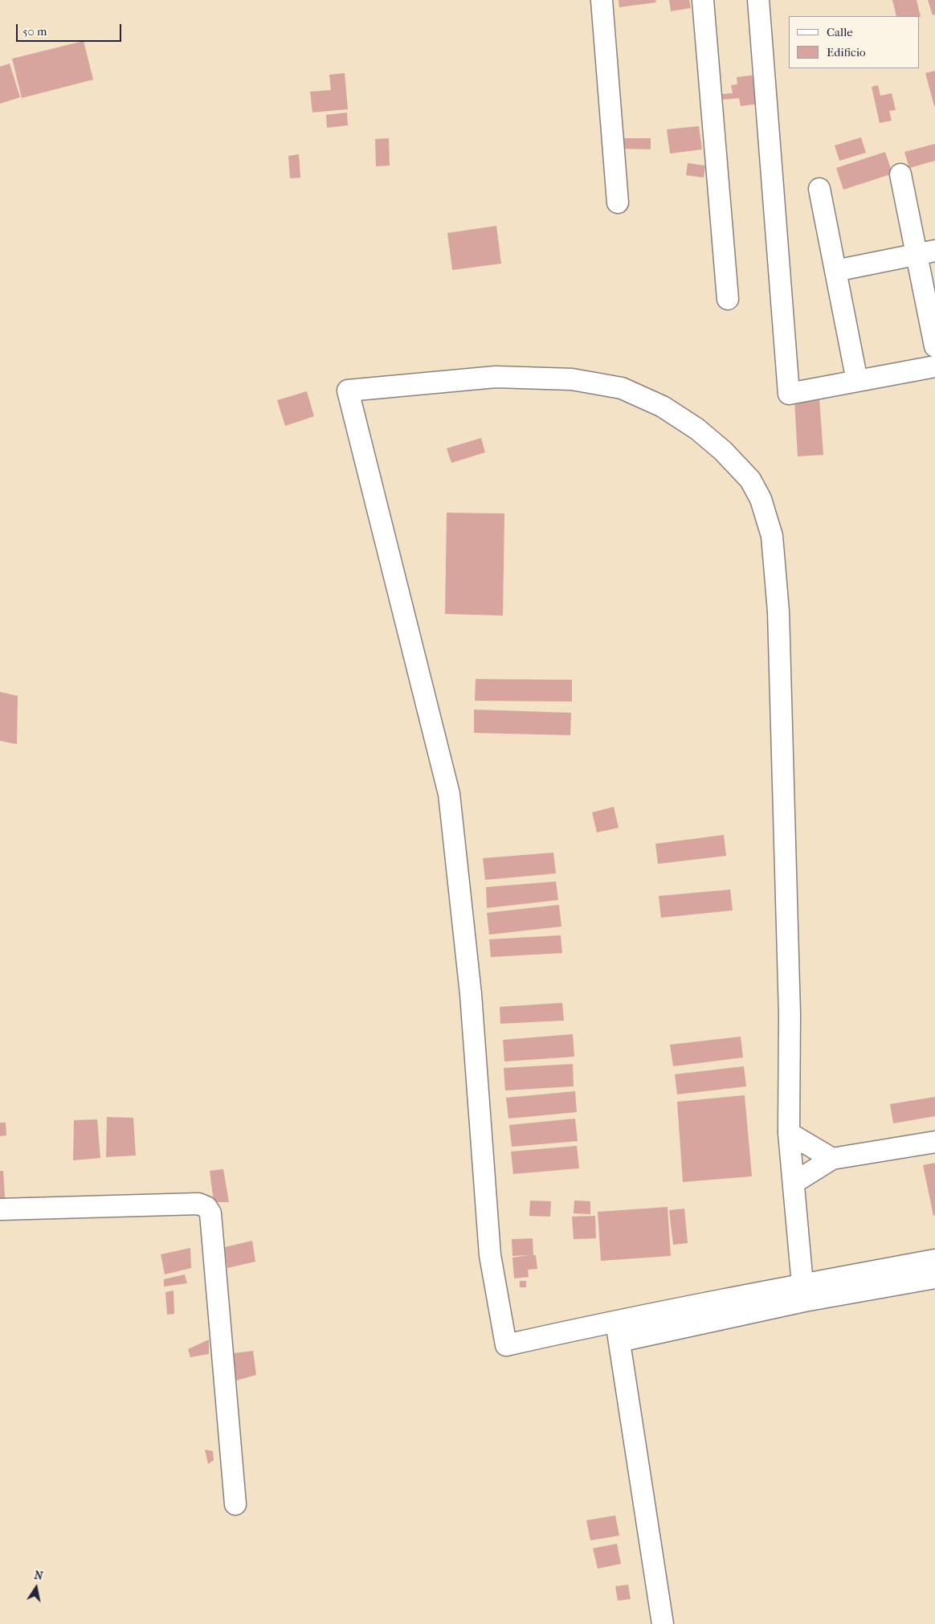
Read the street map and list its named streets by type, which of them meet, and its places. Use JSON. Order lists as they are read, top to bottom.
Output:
{
  "legend": ["Calle", "Edificio"],
  "scale_bar": "50 m",
  "north": "top"
}
